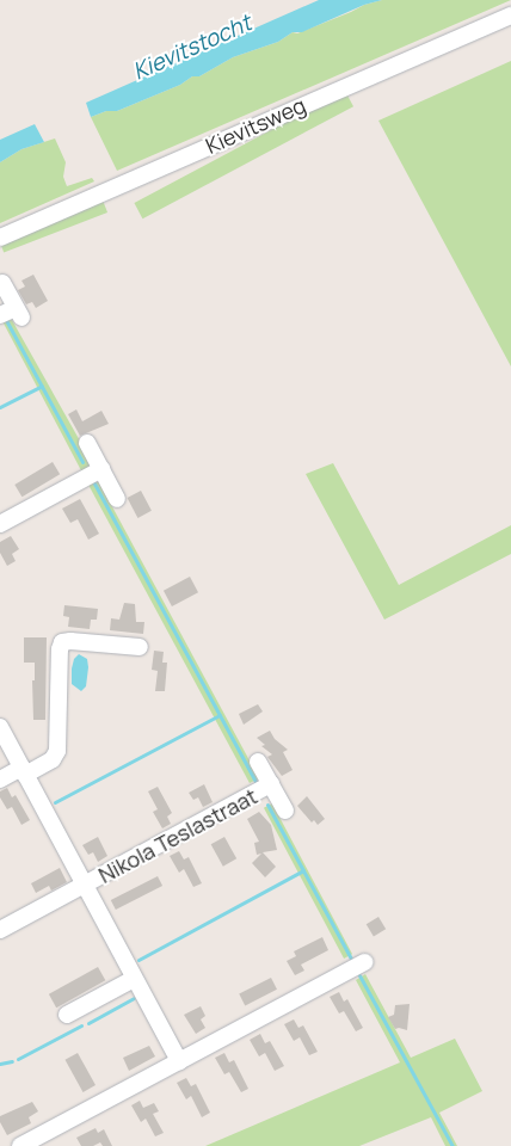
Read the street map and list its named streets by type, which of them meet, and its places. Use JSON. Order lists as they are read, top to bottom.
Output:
{
  "streets": {
    "street": ["Kievitsweg", "Nikola Teslastraat"]
  },
  "water": ["Kievitstocht"]
}
